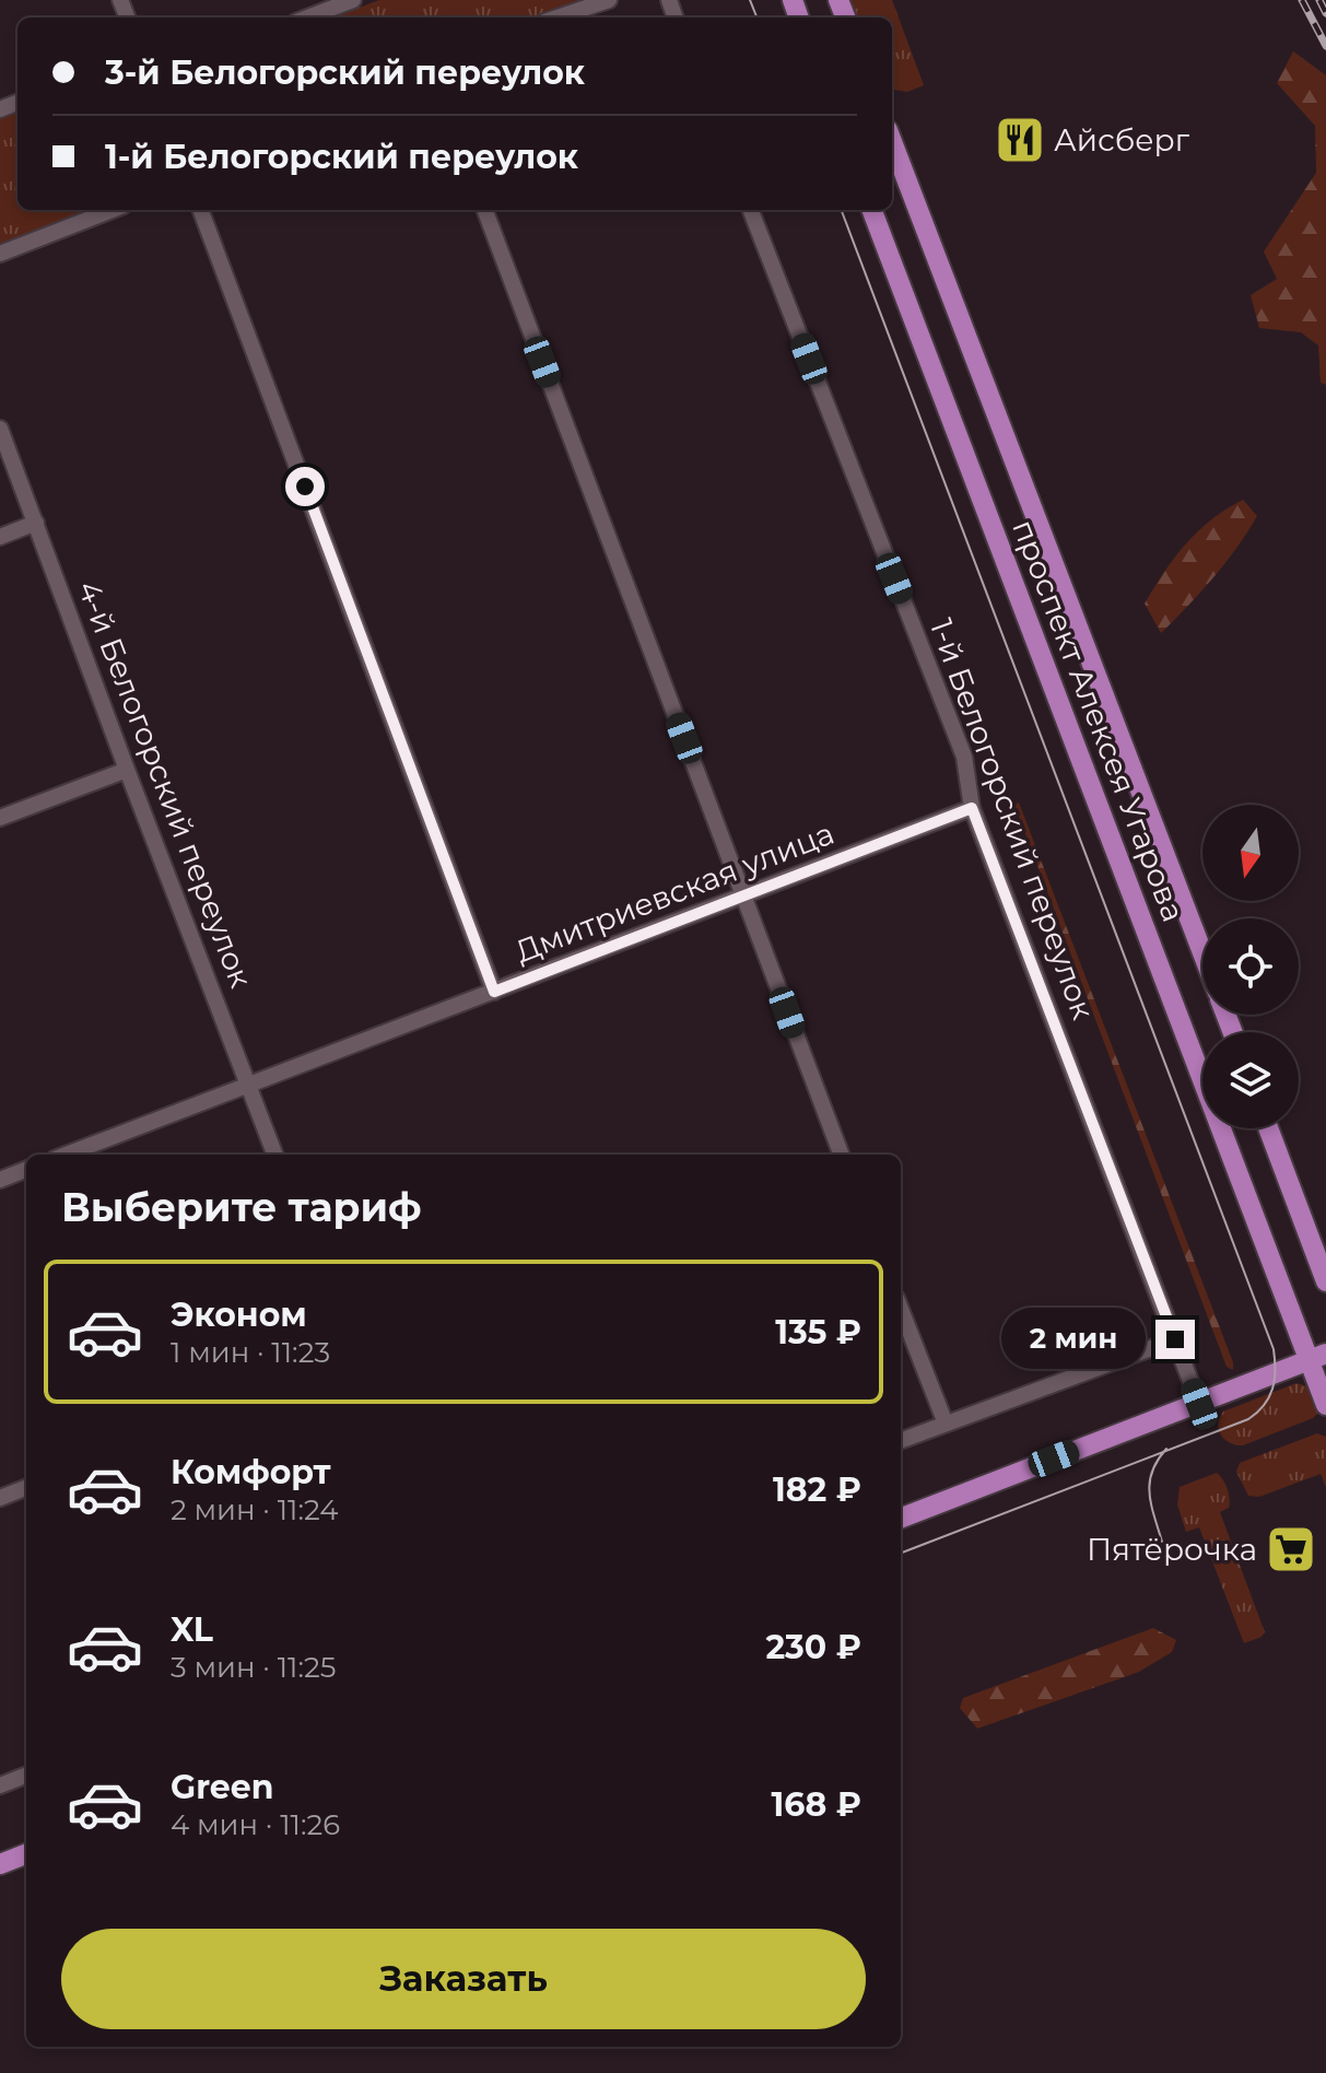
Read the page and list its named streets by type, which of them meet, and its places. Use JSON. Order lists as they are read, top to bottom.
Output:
{
  "streets": {
    "main road": ["проспект Алексея Угарова"],
    "street": ["4-й Белогорский переулок", "1-й Белогорский переулок", "Дмитриевская улица"]
  },
  "crossings": [
    ["4-й Белогорский переулок", "Дмитриевская улица"],
    ["1-й Белогорский переулок", "Дмитриевская улица"]
  ],
  "places": {
    "restaurant": ["Айсберг"],
    "supermarket": ["Пятёрочка"]
  },
  "north": "bottom",
  "page": {
    "banner": ["3-й Белогорский переулок", "1-й Белогорский переулок"],
    "heading": "Выберите тариф",
    "list": [
      {
        "name": "Эконом",
        "note": "1 мин · 11:23",
        "value": "135 ₽"
      },
      {
        "name": "Комфорт",
        "note": "2 мин · 11:24",
        "value": "182 ₽"
      },
      {
        "name": "XL",
        "note": "3 мин · 11:25",
        "value": "230 ₽"
      },
      {
        "name": "Green",
        "note": "4 мин · 11:26",
        "value": "168 ₽"
      }
    ],
    "bubble": "2 мин",
    "buttons": "Заказать"
  }
}
